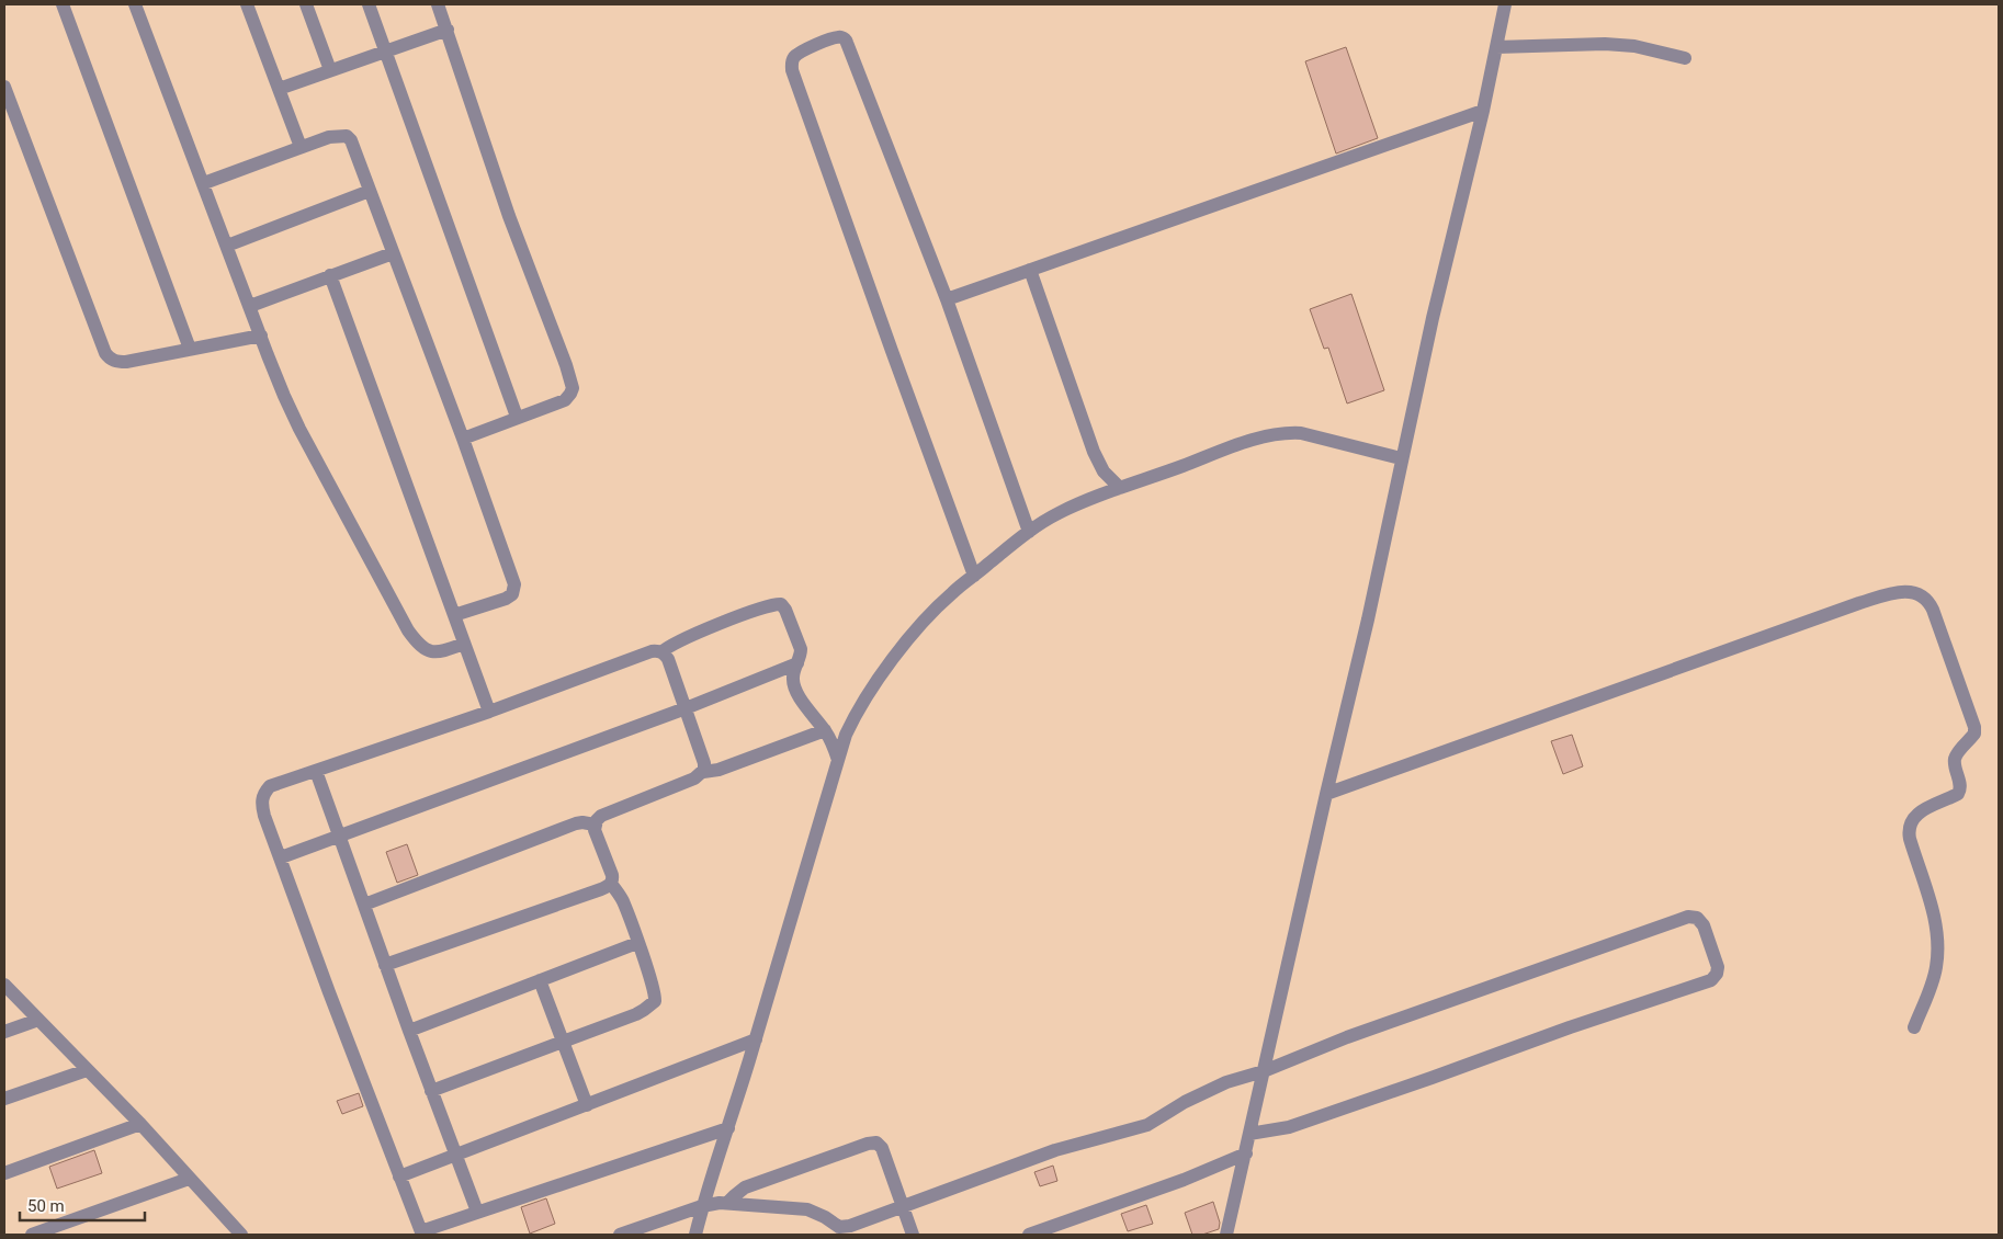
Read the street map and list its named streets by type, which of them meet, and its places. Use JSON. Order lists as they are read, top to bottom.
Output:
{
  "scale_bar": "50 m"
}
